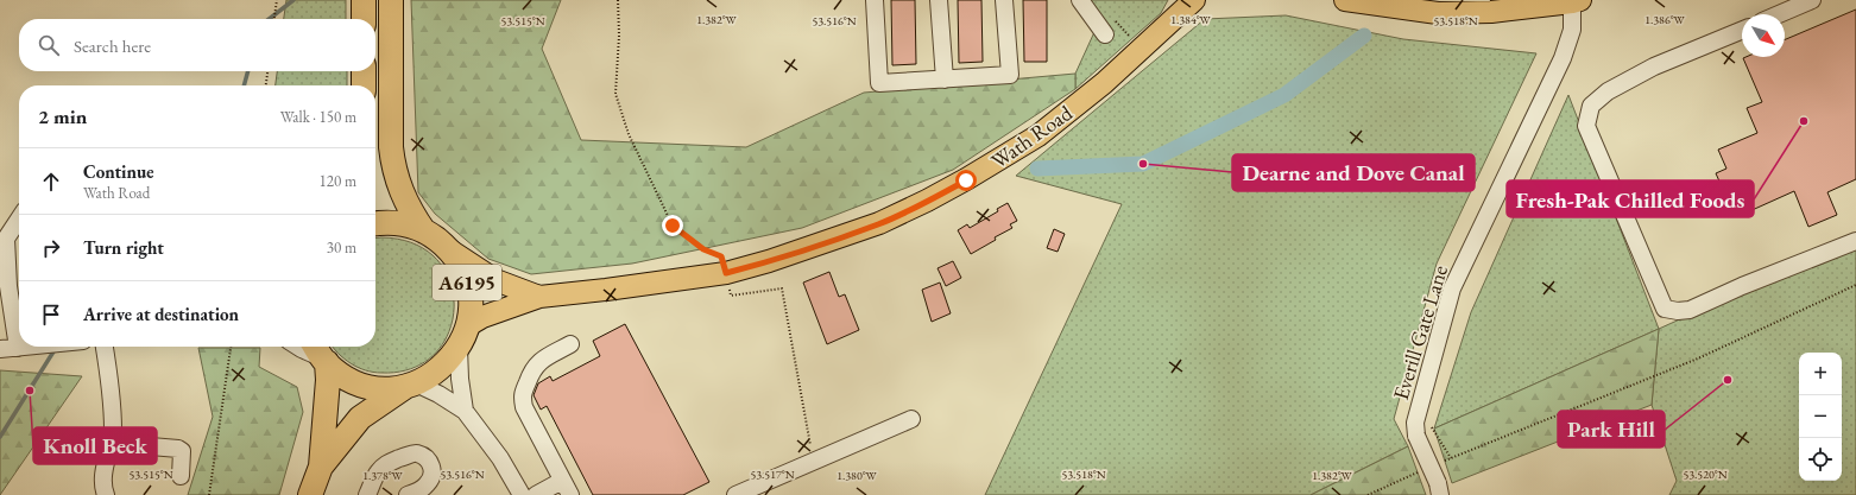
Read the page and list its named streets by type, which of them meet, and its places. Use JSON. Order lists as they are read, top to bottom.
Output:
{
  "streets": {
    "highway": ["A6195"],
    "main road": ["Wath Road"],
    "street": ["Everill Gate Lane"]
  },
  "crossings": [
    ["Wath Road", "A6195"]
  ],
  "places": [
    "Fresh-Pak Chilled Foods",
    "Dearne and Dove Canal",
    "Park Hill",
    "Knoll Beck"
  ],
  "north": "bottom right",
  "page": {
    "search": "Search here",
    "heading": ["2 min", "Walk · 150 m"],
    "list": [
      ["Continue", "Wath Road", "120 m"],
      ["Turn right", "30 m"],
      "Arrive at destination"
    ],
    "map_buttons": ["+", "−"]
  },
  "coordinates": [
    "1.382°W",
    "1.384°W",
    "1.386°W",
    "53.518°N",
    "53.515°N",
    "53.516°N",
    "53.517°N",
    "53.520°N",
    "1.378°W",
    "1.380°W"
  ]
}
